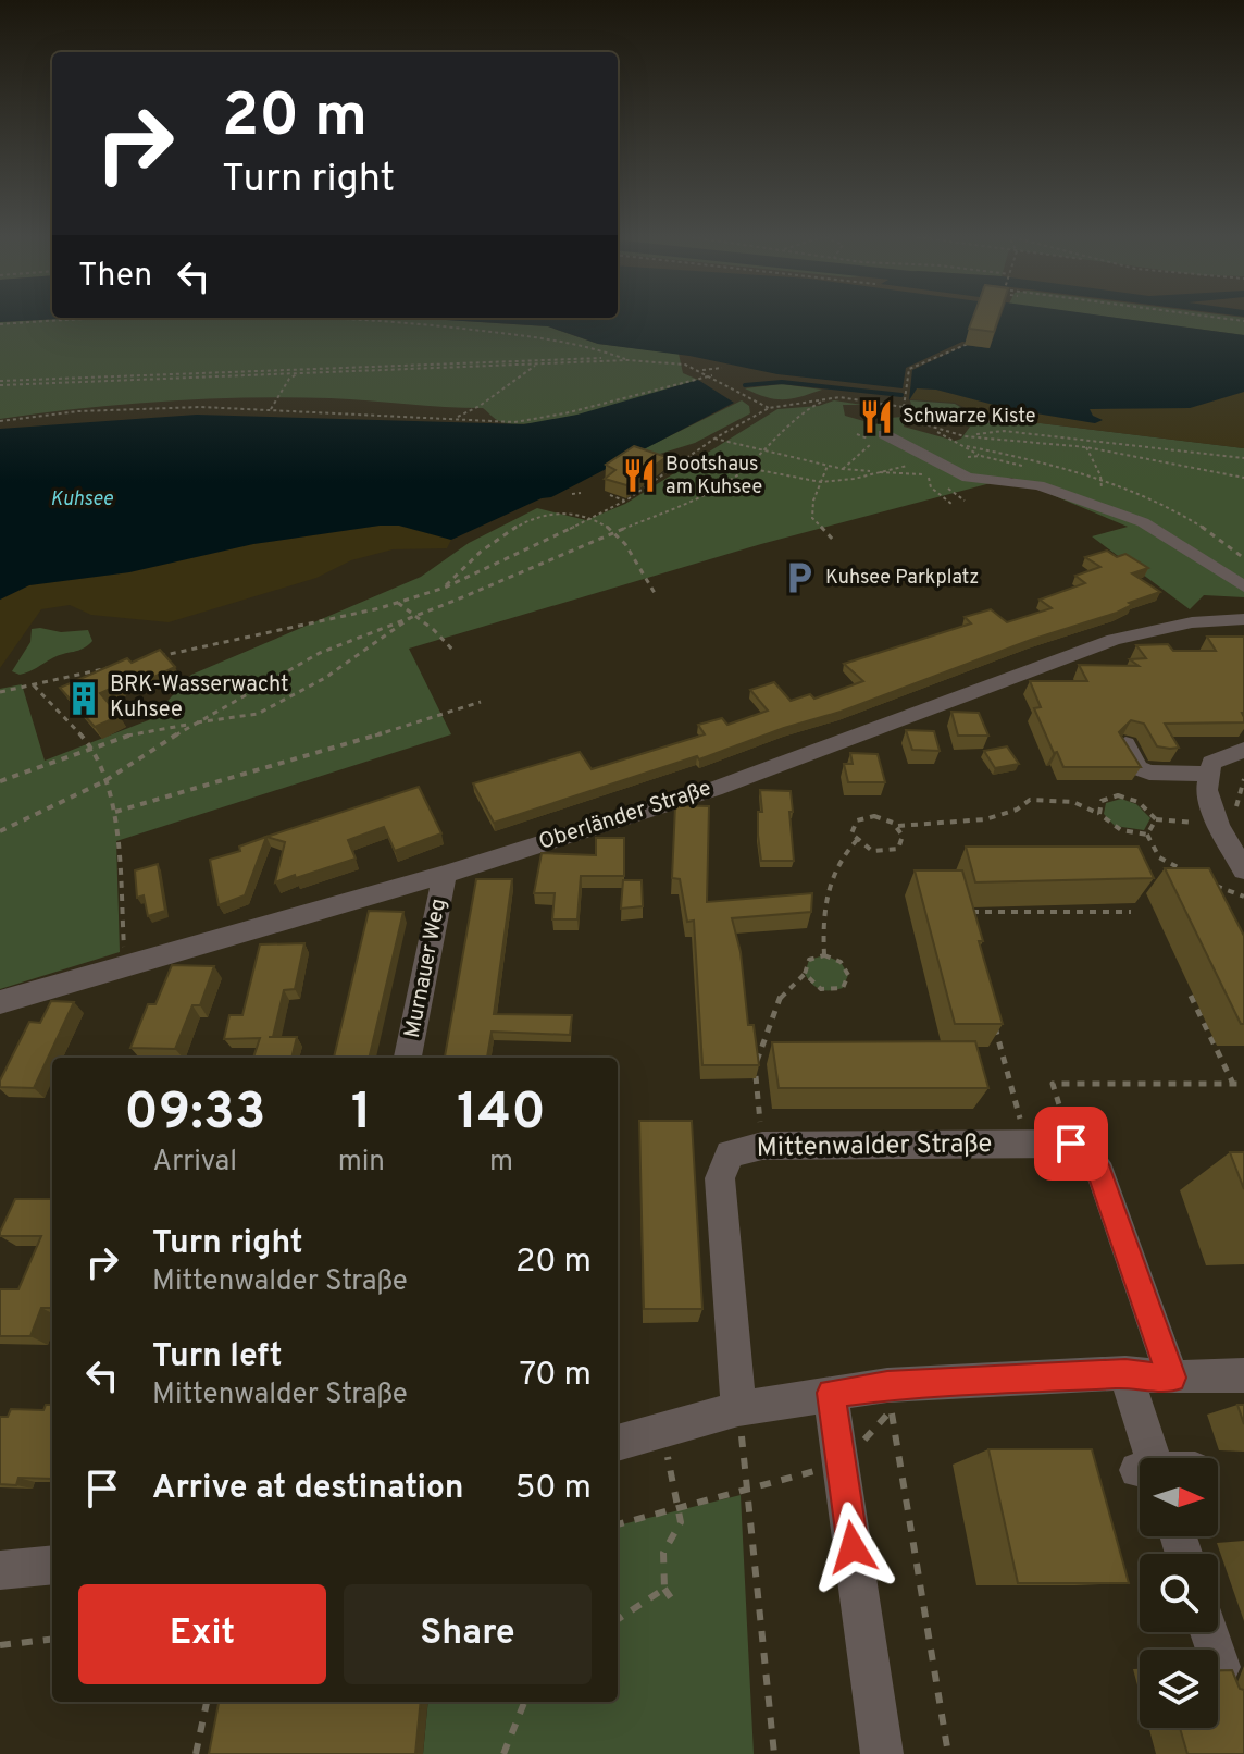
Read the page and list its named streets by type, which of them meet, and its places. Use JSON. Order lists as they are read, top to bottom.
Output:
{
  "streets": {
    "street": ["Oberländer Straße", "Murnauer Weg", "Mittenwalder Straße"]
  },
  "crossings": [
    ["Oberländer Straße", "Murnauer Weg"]
  ],
  "water": ["Kuhsee"],
  "places": {
    "restaurant": ["Schwarze Kiste", "Bootshaus am Kuhsee"],
    "parking": ["Kuhsee Parkplatz"],
    "building": ["BRK-Wasserwacht Kuhsee"]
  },
  "north": "right",
  "page": {
    "turn": ["20 m", "Turn right"],
    "then": "Then",
    "eta": [
      "09:33",
      "Arrival",
      "1",
      "min",
      "140",
      "m"
    ],
    "list": [
      {
        "name": "Turn right",
        "note": "Mittenwalder Straße",
        "value": "20 m"
      },
      {
        "name": "Turn left",
        "note": "Mittenwalder Straße",
        "value": "70 m"
      },
      {
        "name": "Arrive at destination",
        "value": "50 m"
      }
    ],
    "buttons": ["Exit", "Share"]
  }
}
